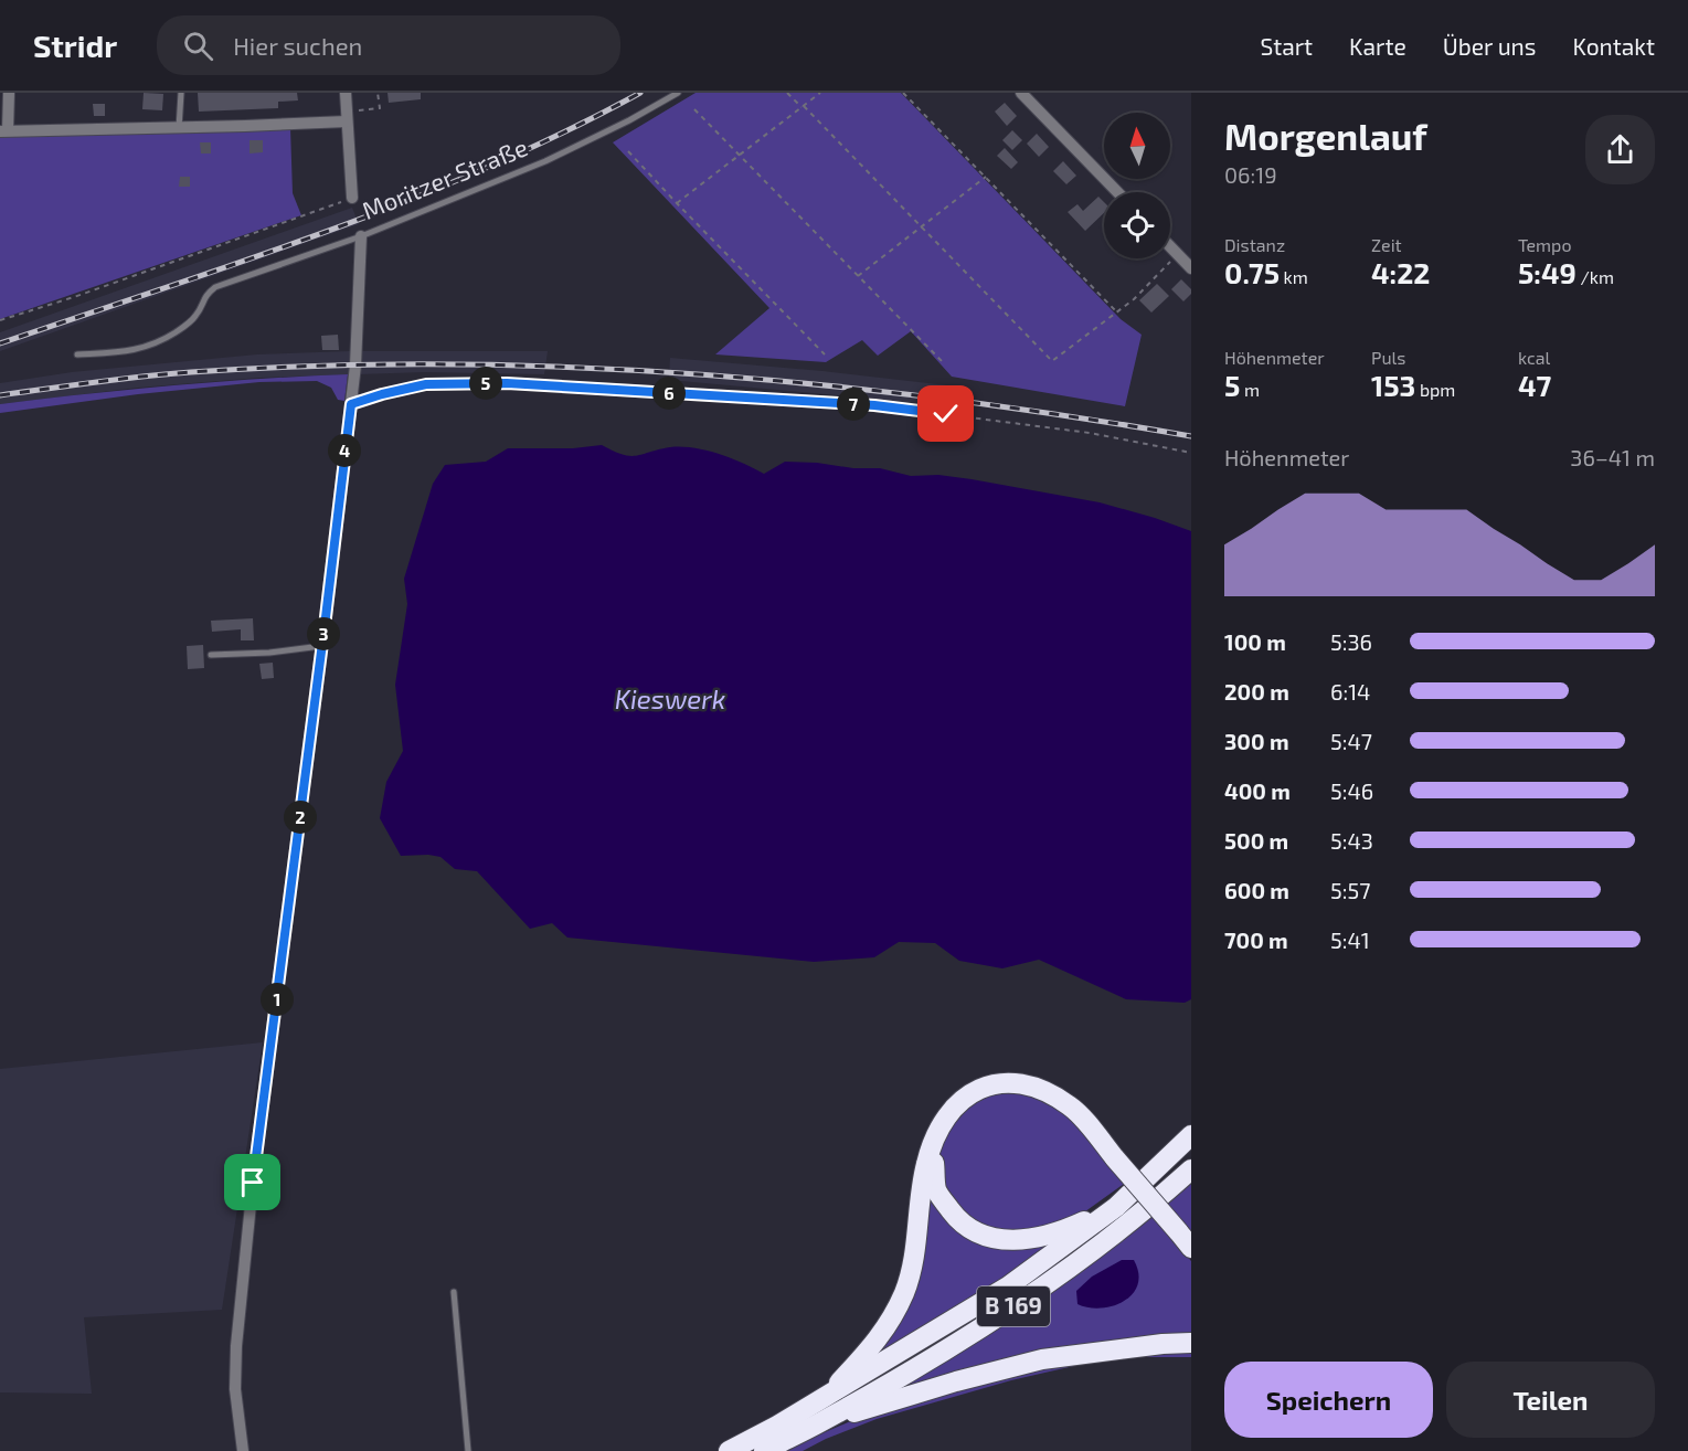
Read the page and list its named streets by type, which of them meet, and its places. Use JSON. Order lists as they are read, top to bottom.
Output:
{
  "streets": {
    "highway": ["B 169"],
    "street": ["Moritzer Straße"]
  },
  "water": ["Kieswerk"],
  "north": "top",
  "page": {
    "header": "Stridr",
    "search": "Hier suchen",
    "nav": [
      "Start",
      "Karte",
      "Über uns",
      "Kontakt"
    ],
    "heading": ["Morgenlauf", "06:19"],
    "stats": [
      ["Distanz", "0.75 km"],
      ["Zeit", "4:22"],
      ["Tempo", "5:49 /km"],
      ["Höhenmeter", "5 m"],
      ["Puls", "153 bpm"],
      ["kcal", "47"]
    ],
    "pins": [
      "5",
      "6",
      "7",
      "4",
      "3",
      "2",
      "1"
    ],
    "chart": ["Höhenmeter", "36–41 m"],
    "list": [
      {
        "name": "100 m",
        "note": "5:36"
      },
      {
        "name": "200 m",
        "note": "6:14"
      },
      {
        "name": "300 m",
        "note": "5:47"
      },
      {
        "name": "400 m",
        "note": "5:46"
      },
      {
        "name": "500 m",
        "note": "5:43"
      },
      {
        "name": "600 m",
        "note": "5:57"
      },
      {
        "name": "700 m",
        "note": "5:41"
      }
    ],
    "buttons": ["Speichern", "Teilen"]
  }
}
